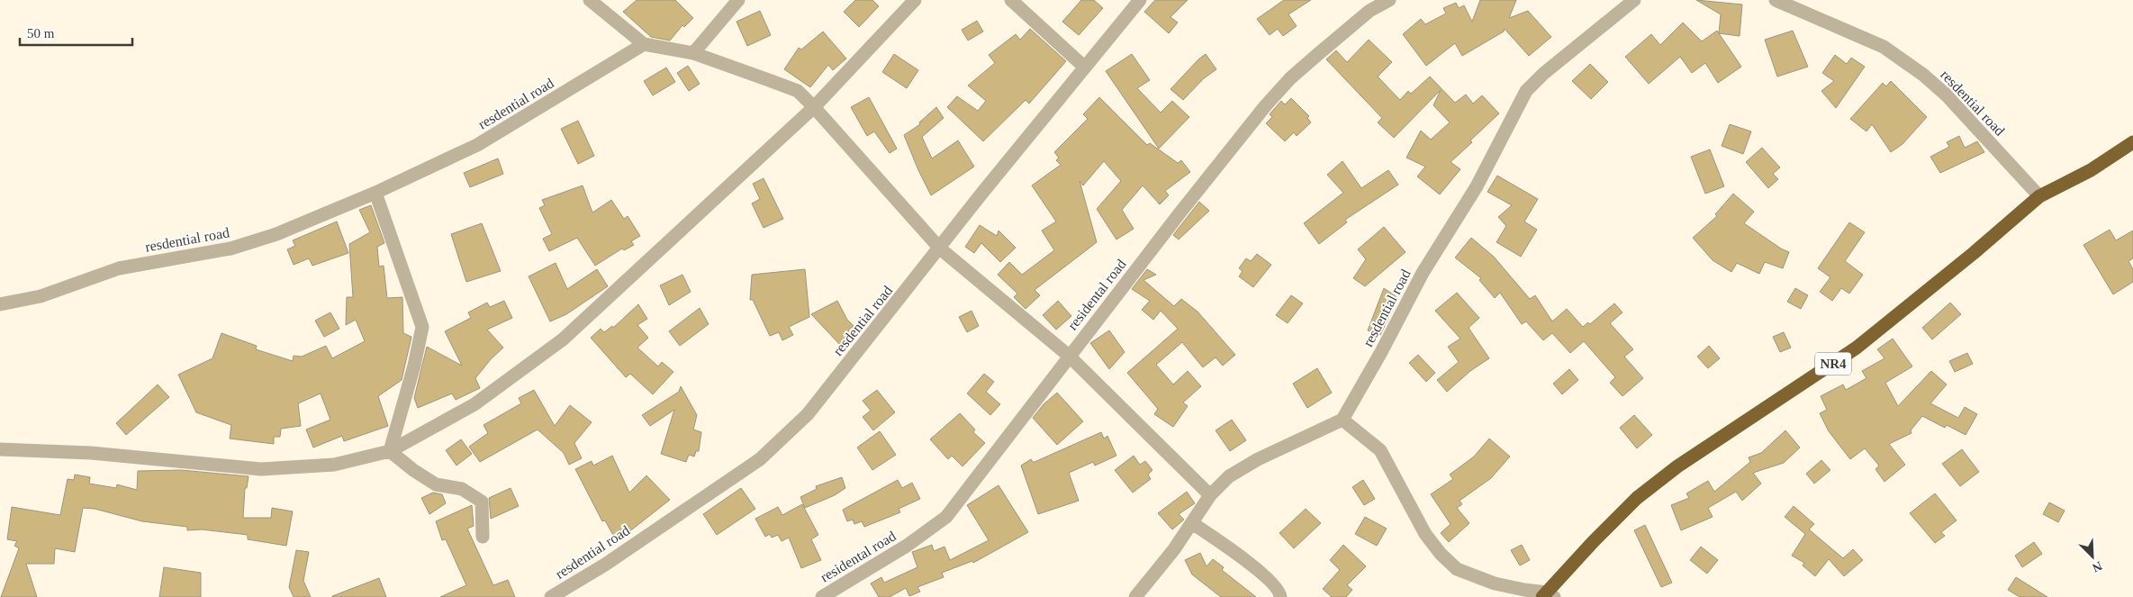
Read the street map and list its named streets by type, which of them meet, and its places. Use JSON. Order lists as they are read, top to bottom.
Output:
{
  "streets": {
    "highway": ["NR4"],
    "street": ["resdential road", "residental road"]
  },
  "crossings": [
    ["resdential road", "NR4"]
  ],
  "scale_bar": "50 m",
  "north": "bottom right"
}
